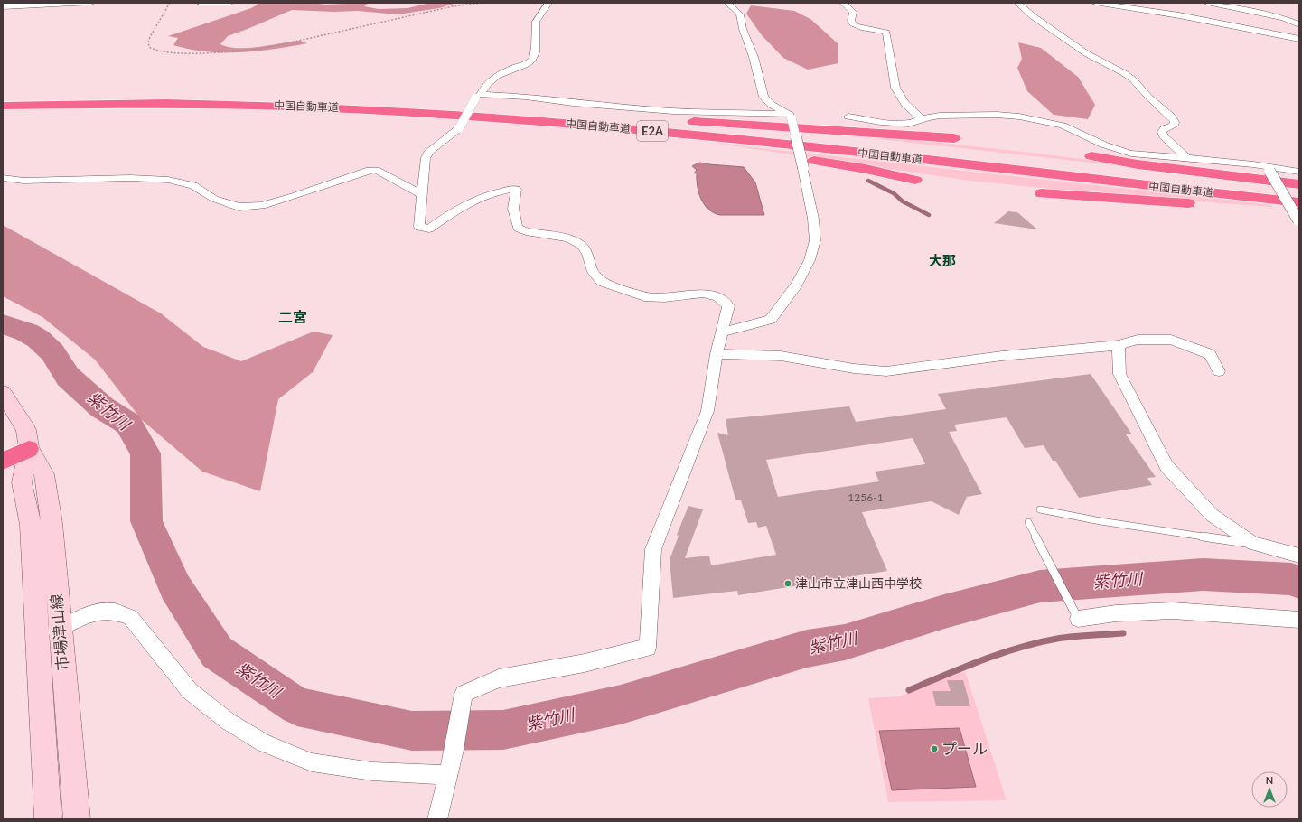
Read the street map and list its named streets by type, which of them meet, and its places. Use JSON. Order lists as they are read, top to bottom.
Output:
{
  "streets": {
    "highway": ["中国自動車道", "E2A"],
    "main road": ["市場津山線"]
  },
  "districts": ["大那", "二宮"],
  "water": ["紫竹川"],
  "places": ["津山市立津山西中学校", "プール"],
  "house_numbers": ["1256-1"],
  "north": "top"
}
